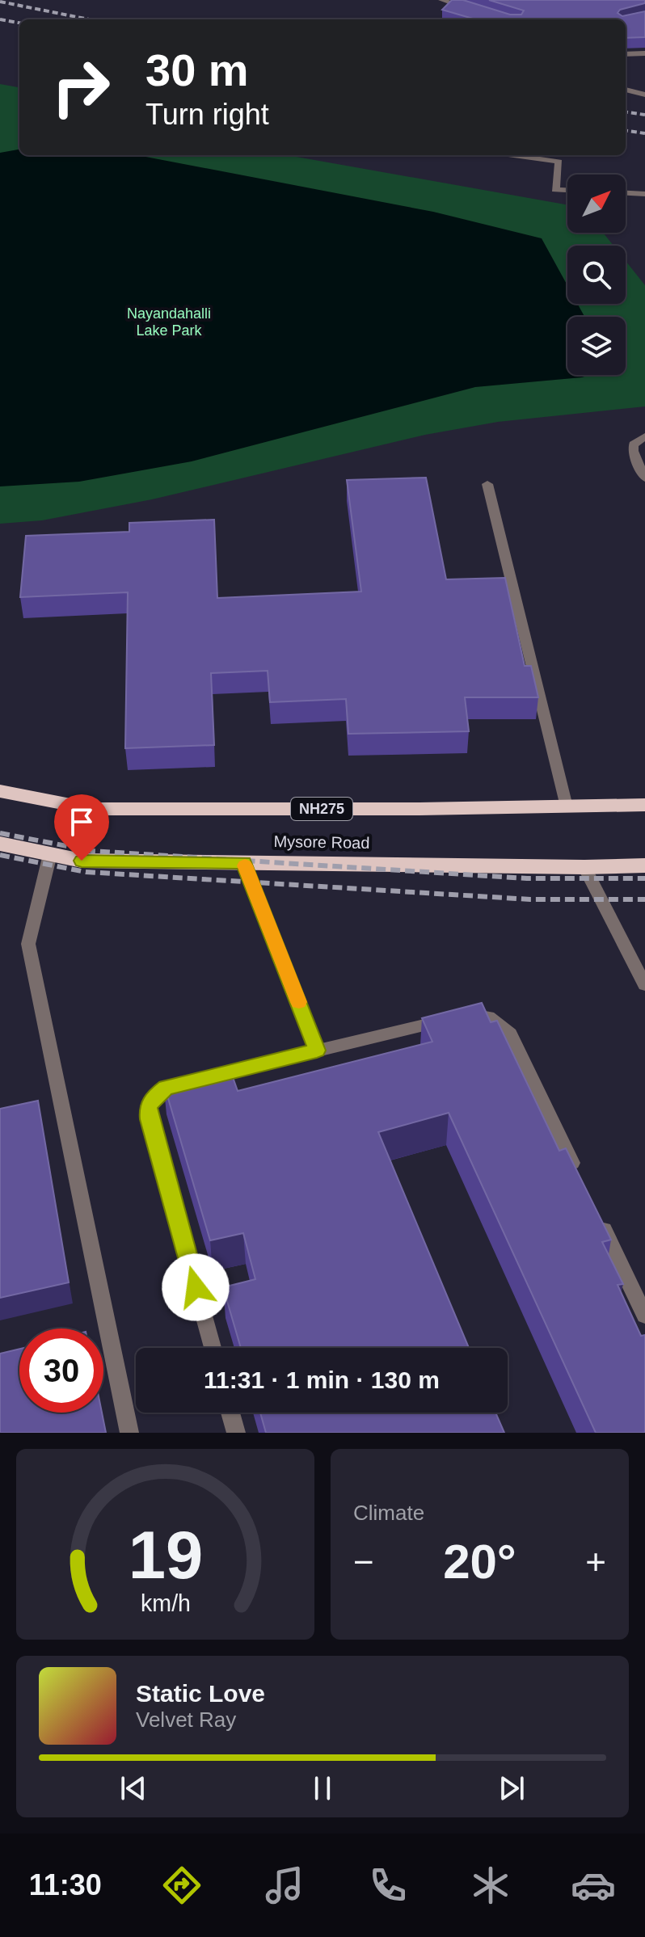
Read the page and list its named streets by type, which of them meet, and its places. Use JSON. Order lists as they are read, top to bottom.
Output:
{
  "streets": {
    "highway": ["NH275", "Mysore Road"]
  },
  "parks": ["Nayandahalli Lake Park"],
  "north": "top right",
  "page": {
    "turn": ["30 m", "Turn right"],
    "limit": "30",
    "trip": "11:31 · 1 min · 130 m",
    "tile": "Climate",
    "heat": ["−", "20°", "+"],
    "song": ["Static Love", "Velvet Ray"],
    "tabs": "11:30",
    "gauge": ["19", "km/h"]
  }
}
